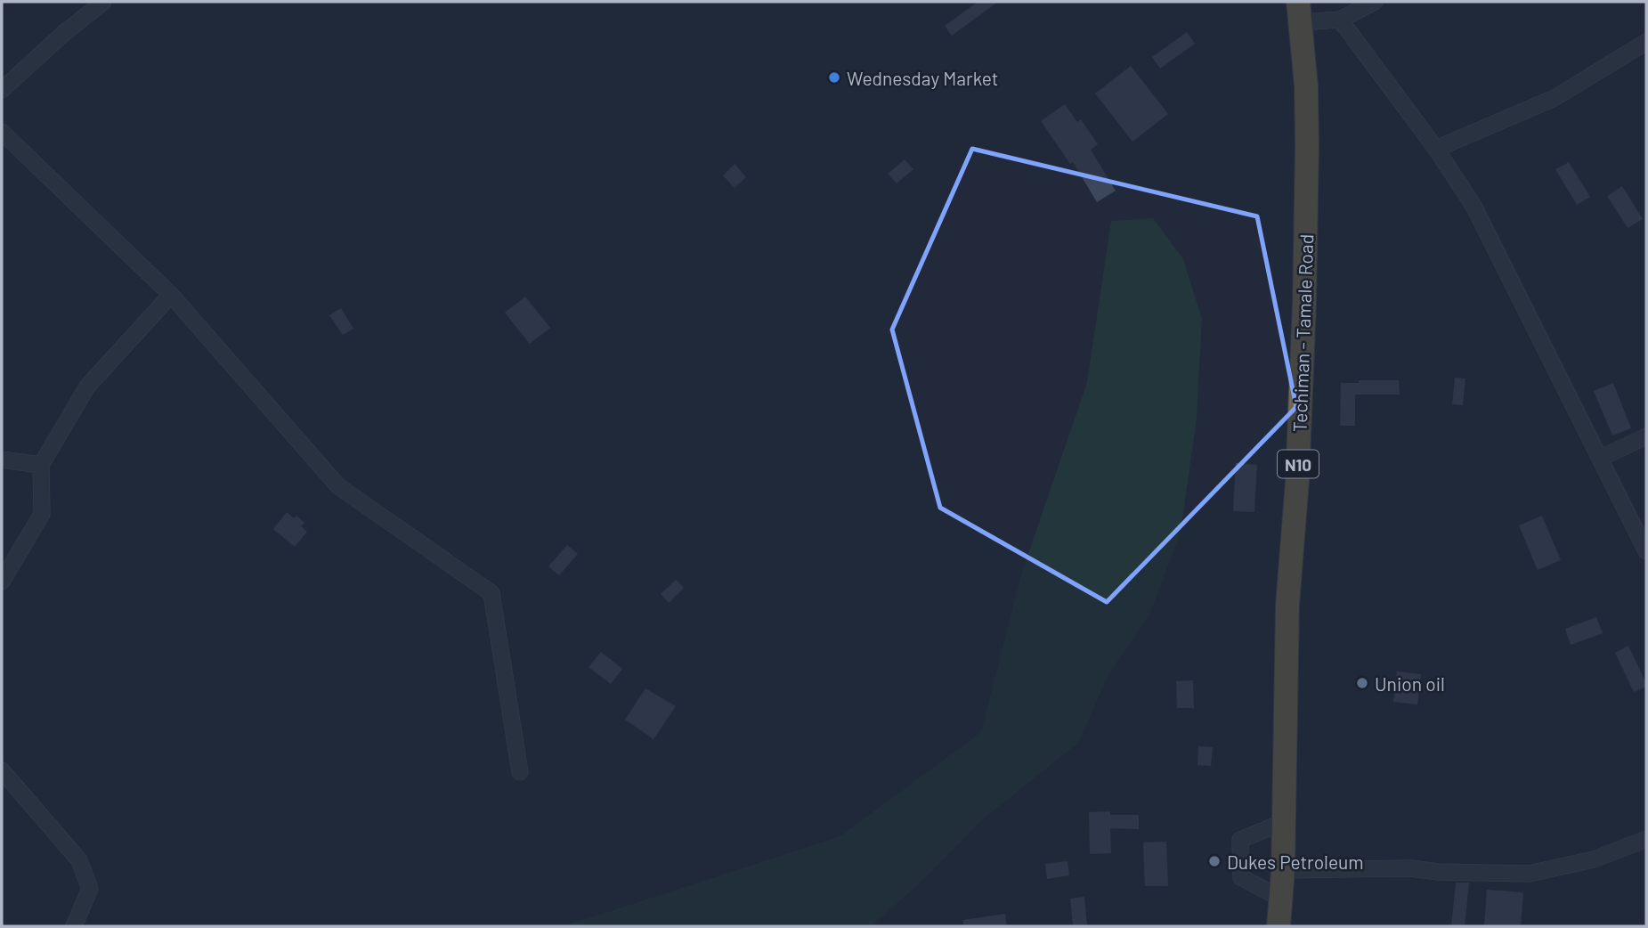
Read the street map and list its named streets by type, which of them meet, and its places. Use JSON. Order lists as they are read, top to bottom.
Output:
{
  "streets": {
    "highway": ["Techiman - Tamale Road", "N10"]
  },
  "places": ["Wednesday Market", "Union oil", "Dukes Petroleum"]
}
